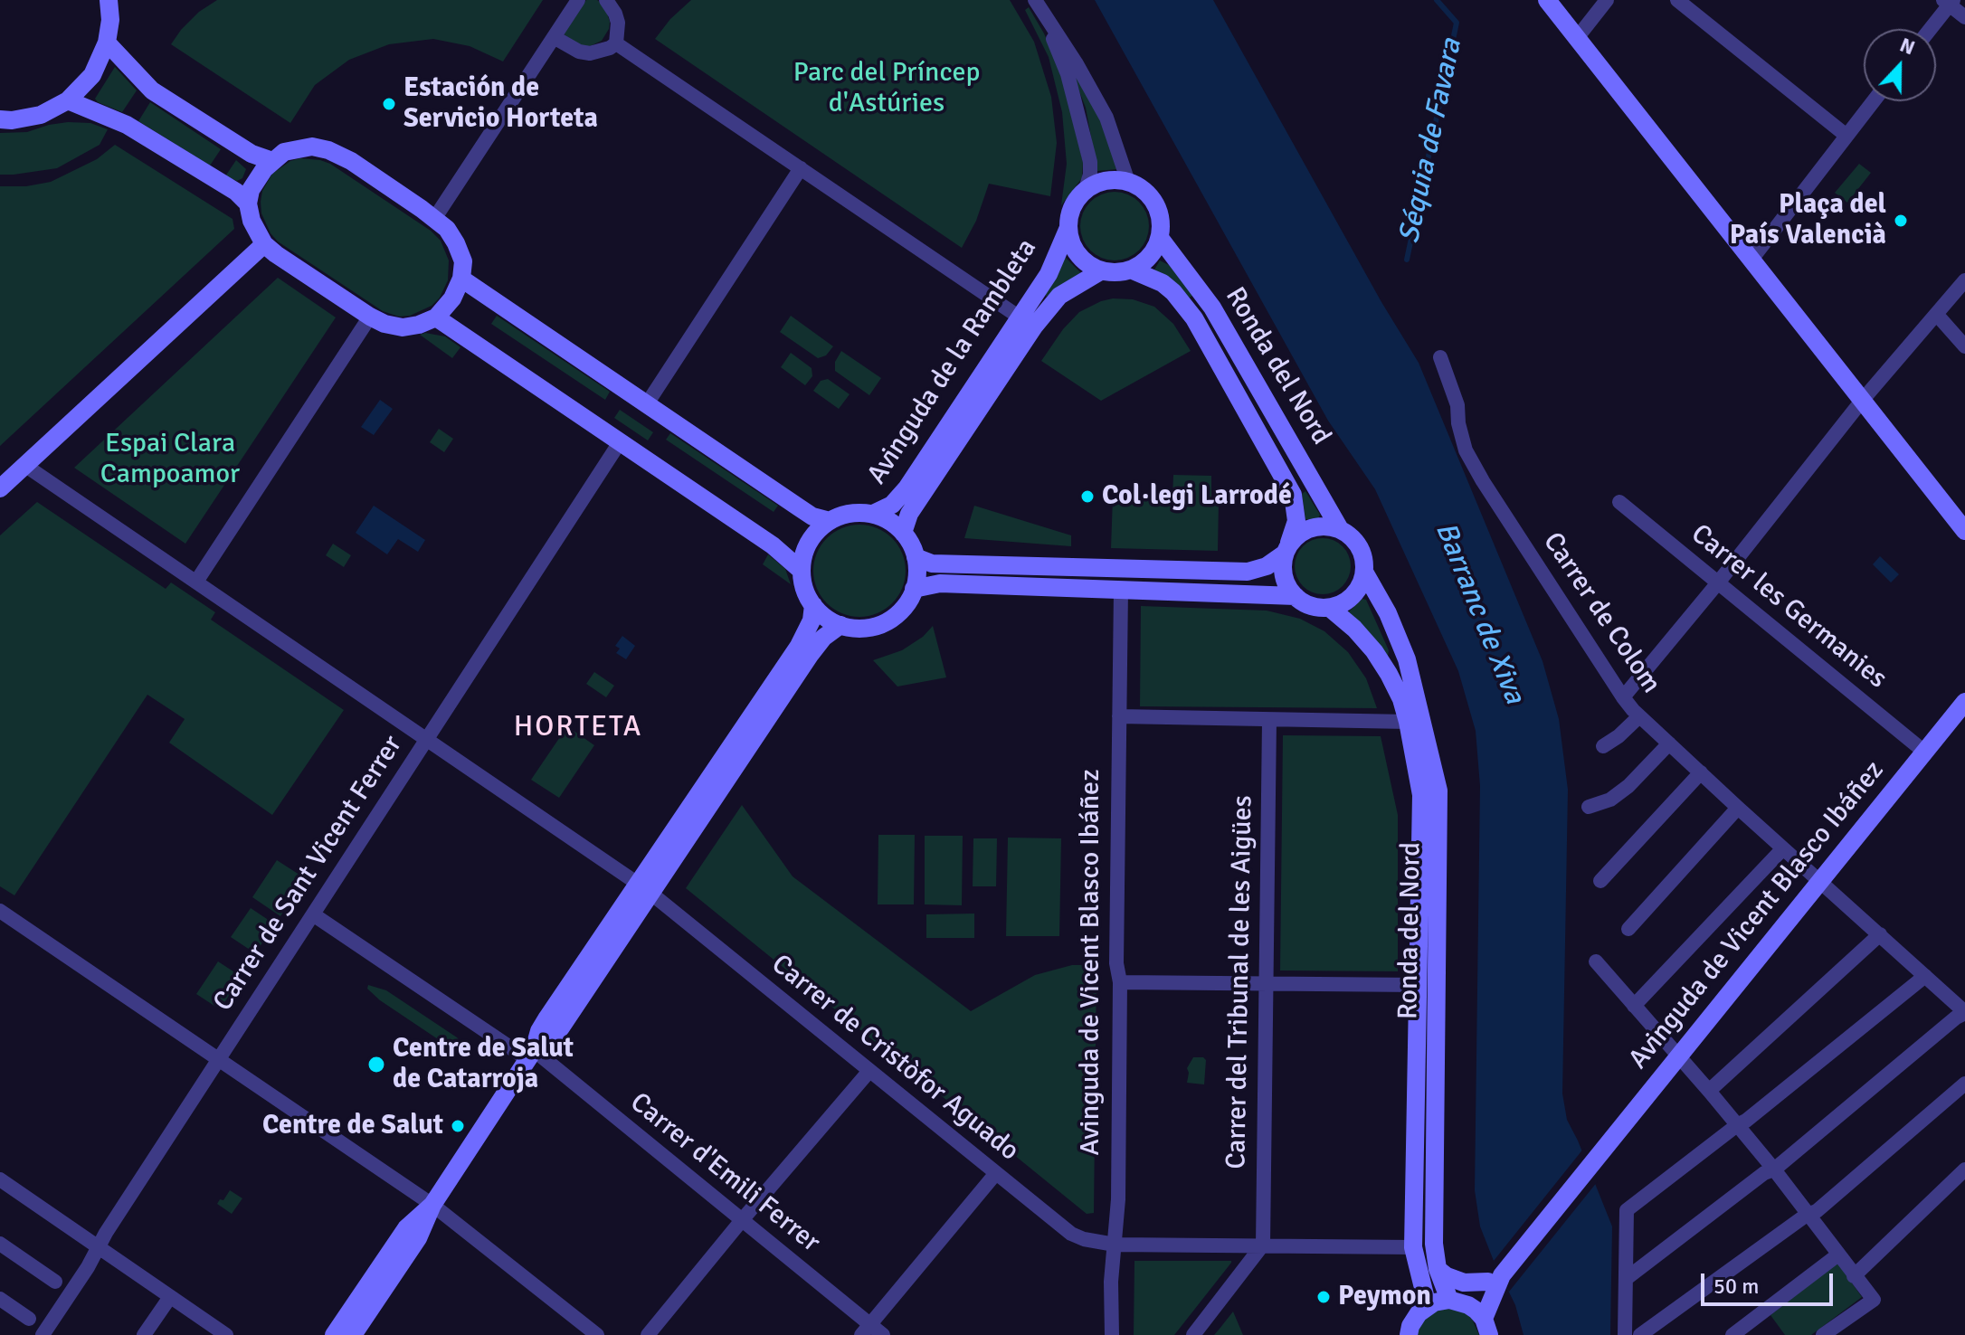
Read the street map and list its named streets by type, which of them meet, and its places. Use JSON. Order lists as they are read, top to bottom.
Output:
{
  "streets": {
    "street": [
      "Avinguda de la Rambleta",
      "Ronda del Nord",
      "Carrer les Germanies",
      "Carrer de Colom",
      "Carrer de Sant Vicent Ferrer",
      "Avinguda de Vicent Blasco Ibáñez",
      "Carrer del Tribunal de les Aigües",
      "Carrer de Cristòfor Aguado",
      "Carrer d'Emili Ferrer"
    ]
  },
  "crossings": [
    ["Avinguda de la Rambleta", "Ronda del Nord"],
    ["Ronda del Nord", "Carrer de Cristòfor Aguado"],
    ["Carrer les Germanies", "Avinguda de Vicent Blasco Ibáñez"],
    ["Carrer de Colom", "Avinguda de Vicent Blasco Ibáñez"],
    ["Carrer de Sant Vicent Ferrer", "Carrer de Cristòfor Aguado"],
    ["Carrer de Sant Vicent Ferrer", "Carrer d'Emili Ferrer"],
    ["Avinguda de Vicent Blasco Ibáñez", "Carrer de Cristòfor Aguado"],
    ["Carrer del Tribunal de les Aigües", "Carrer de Cristòfor Aguado"]
  ],
  "districts": ["HORTETA"],
  "water": ["Séquia de Favara", "Barranc de Xiva"],
  "parks": ["Parc del Príncep d'Astúries", "Espai Clara Campoamor"],
  "places": [
    "Estación de Servicio Horteta",
    "Plaça del País Valencià",
    "Col·legi Larrodé",
    "Centre de Salut de Catarroja",
    "Centre de Salut",
    "Peymon"
  ],
  "scale_bar": "50 m",
  "north": "top"
}
